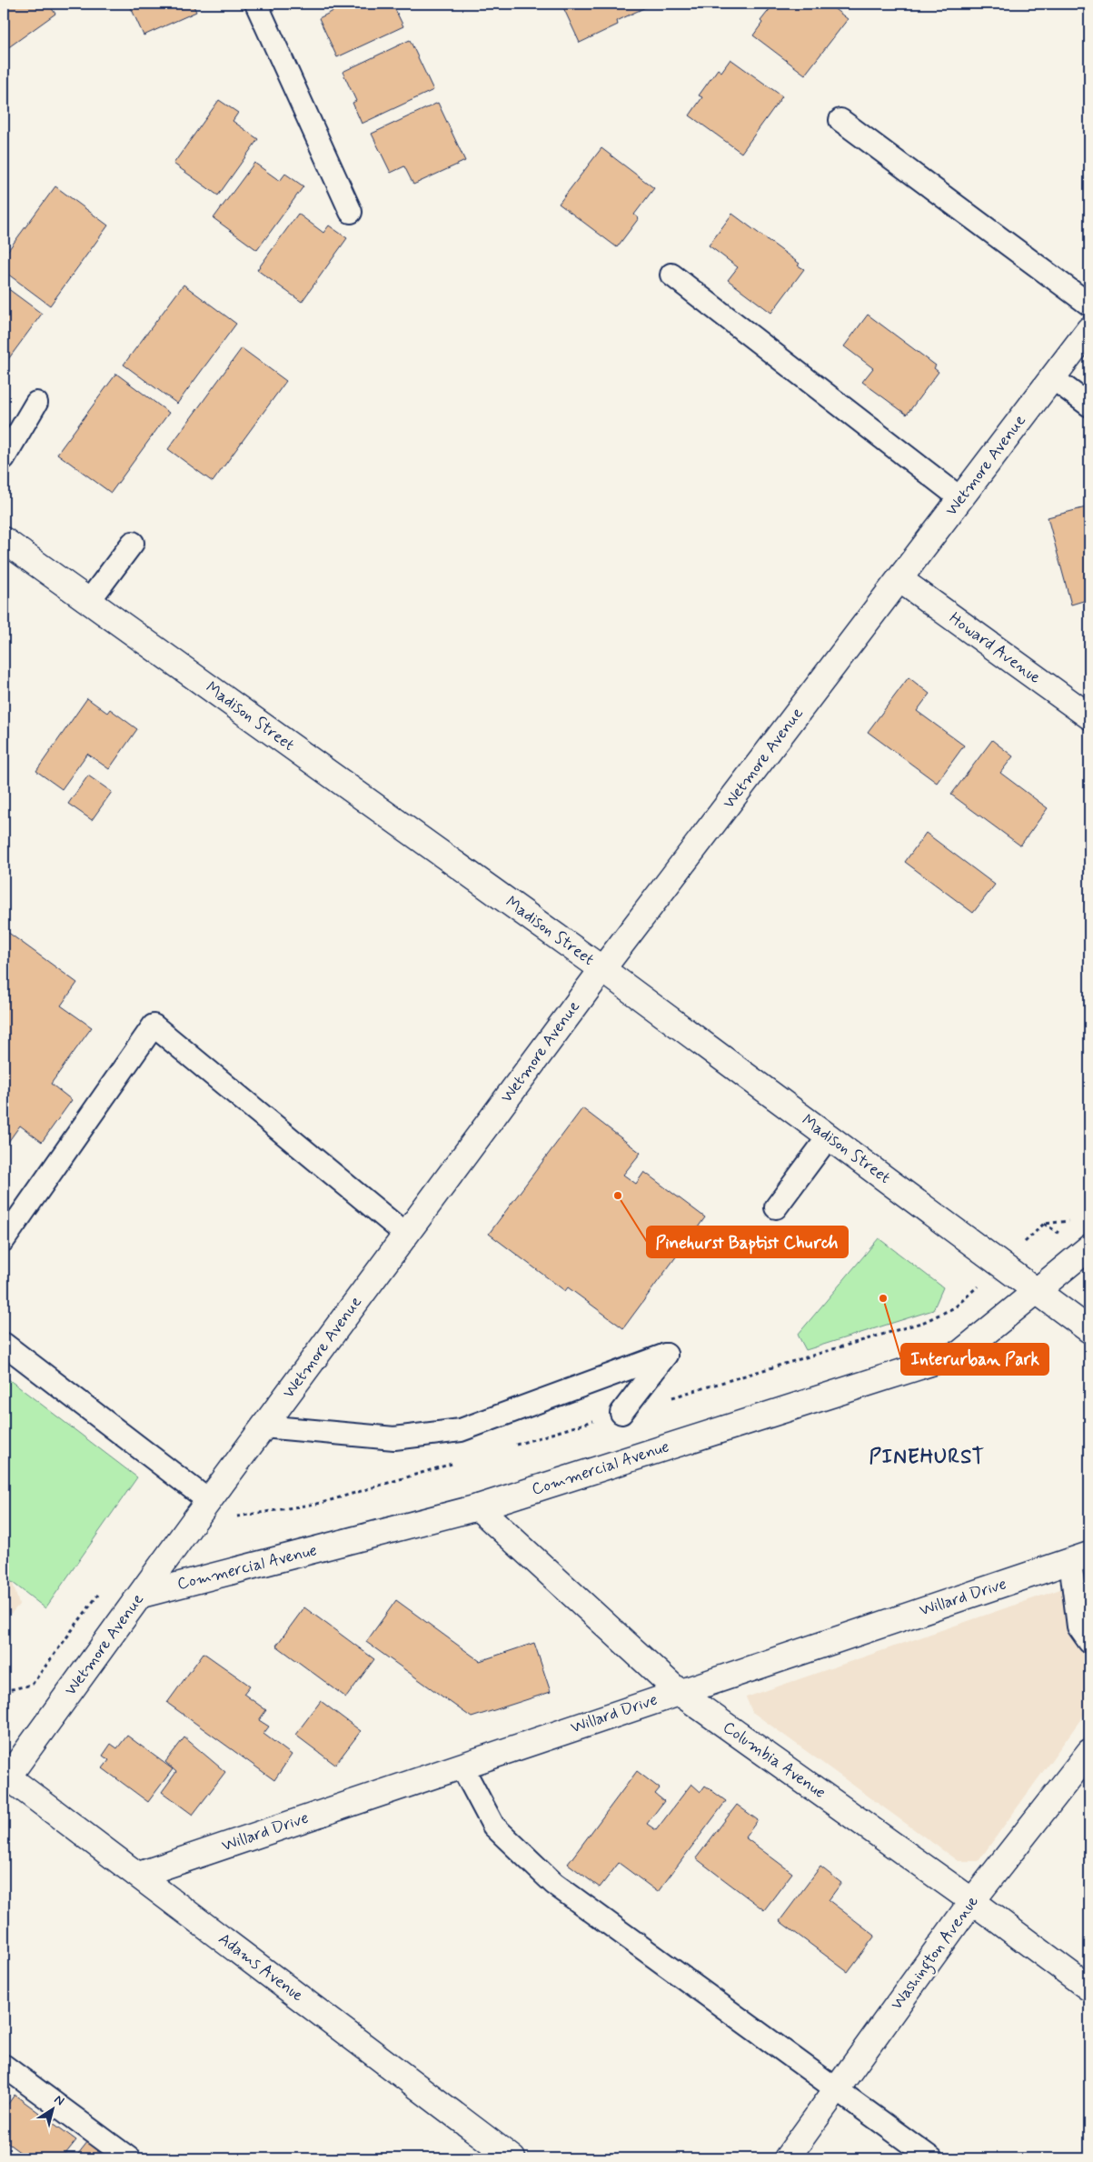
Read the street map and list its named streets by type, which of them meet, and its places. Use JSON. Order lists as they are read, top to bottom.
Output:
{
  "streets": {
    "street": [
      "Wetmore Avenue",
      "Howard Avenue",
      "Madison Street",
      "Commercial Avenue",
      "Willard Drive",
      "Columbia Avenue",
      "Washington Avenue",
      "Adams Avenue"
    ]
  },
  "crossings": [
    ["Wetmore Avenue", "Howard Avenue"],
    ["Wetmore Avenue", "Madison Street"],
    ["Wetmore Avenue", "Commercial Avenue"],
    ["Wetmore Avenue", "Adams Avenue"],
    ["Madison Street", "Commercial Avenue"],
    ["Commercial Avenue", "Columbia Avenue"],
    ["Willard Drive", "Columbia Avenue"],
    ["Willard Drive", "Adams Avenue"],
    ["Columbia Avenue", "Washington Avenue"]
  ],
  "districts": ["PINEHURST"],
  "places": ["Pinehurst Baptist Church", "Interurban Park"],
  "north": "top right"
}
